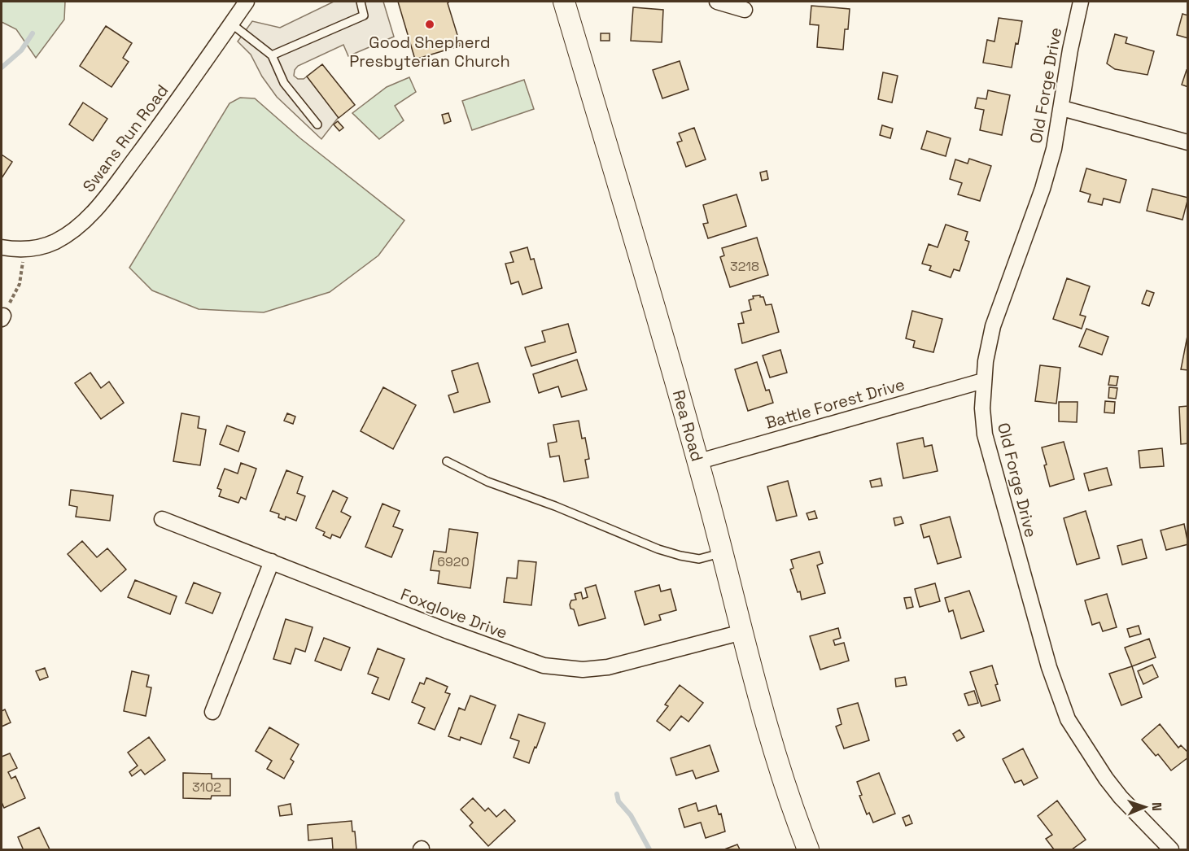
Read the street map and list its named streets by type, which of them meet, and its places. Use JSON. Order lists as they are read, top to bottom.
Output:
{
  "streets": {
    "main road": ["Rea Road"],
    "street": [
      "Old Forge Drive",
      "Swans Run Road",
      "Battle Forest Drive",
      "Foxglove Drive"
    ]
  },
  "crossings": [
    ["Old Forge Drive", "Battle Forest Drive"],
    ["Battle Forest Drive", "Rea Road"],
    ["Rea Road", "Foxglove Drive"]
  ],
  "places": ["Good Shepherd Presbyterian Church"],
  "house_numbers": ["3218", "6920", "3102"],
  "north": "right"
}
